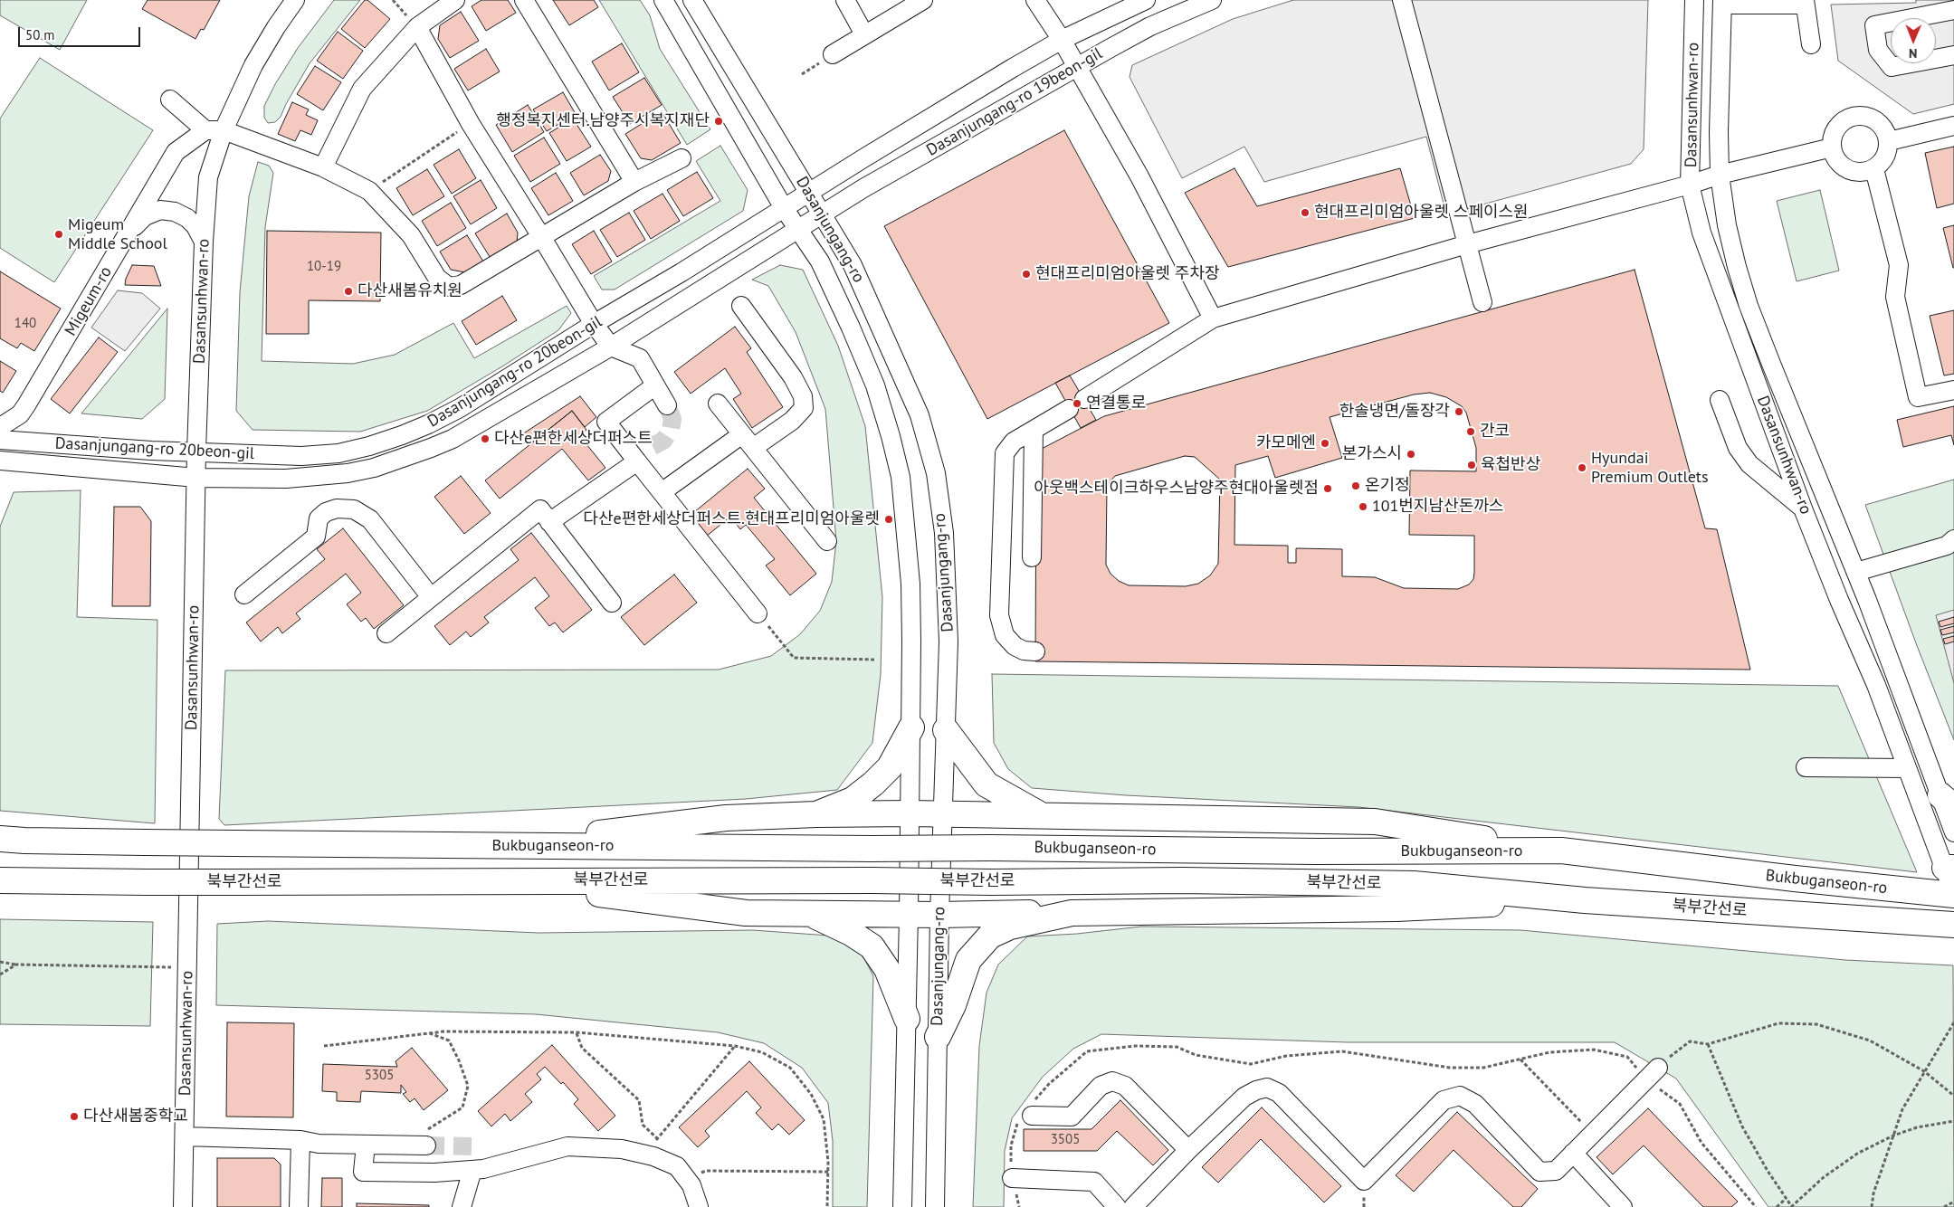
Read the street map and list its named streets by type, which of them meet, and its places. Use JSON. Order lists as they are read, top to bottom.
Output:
{
  "streets": {
    "highway": ["Bukbuganseon-ro", "북부간선로"],
    "street": [
      "Dasanjungang-ro 19beon-gil",
      "Dasansunhwan-ro",
      "Dasanjungang-ro",
      "Migeum-ro",
      "Dasanjungang-ro 20beon-gil"
    ]
  },
  "crossings": [
    ["Dasanjungang-ro 19beon-gil", "Dasanjungang-ro"],
    ["Dasanjungang-ro 19beon-gil", "Dasanjungang-ro 20beon-gil"],
    ["Dasansunhwan-ro", "Dasanjungang-ro 20beon-gil"],
    ["Dasansunhwan-ro", "Bukbuganseon-ro"],
    ["Dasanjungang-ro", "Dasanjungang-ro 20beon-gil"]
  ],
  "places": [
    "행정복지센터.남양주시복지재단",
    "현대프리미엄아울렛 스페이스원",
    "Migeum Middle School",
    "현대프리미엄아울렛 주차장",
    "다산새봄유치원",
    "연결통로",
    "한솔냉면/돌장각",
    "간코",
    "다산e편한세상더퍼스트",
    "카모메엔",
    "본가스시",
    "육첩반상",
    "Hyundai Premium Outlets",
    "온기정",
    "아웃백스테이크하우스남양주현대아울렛점",
    "101번지남산돈까스",
    "다산e편한세상더퍼스트.현대프리미엄아울렛",
    "다산새봄중학교"
  ],
  "house_numbers": [
    "10-19",
    "140",
    "5305",
    "3505"
  ],
  "scale_bar": "50 m",
  "north": "bottom"
}
